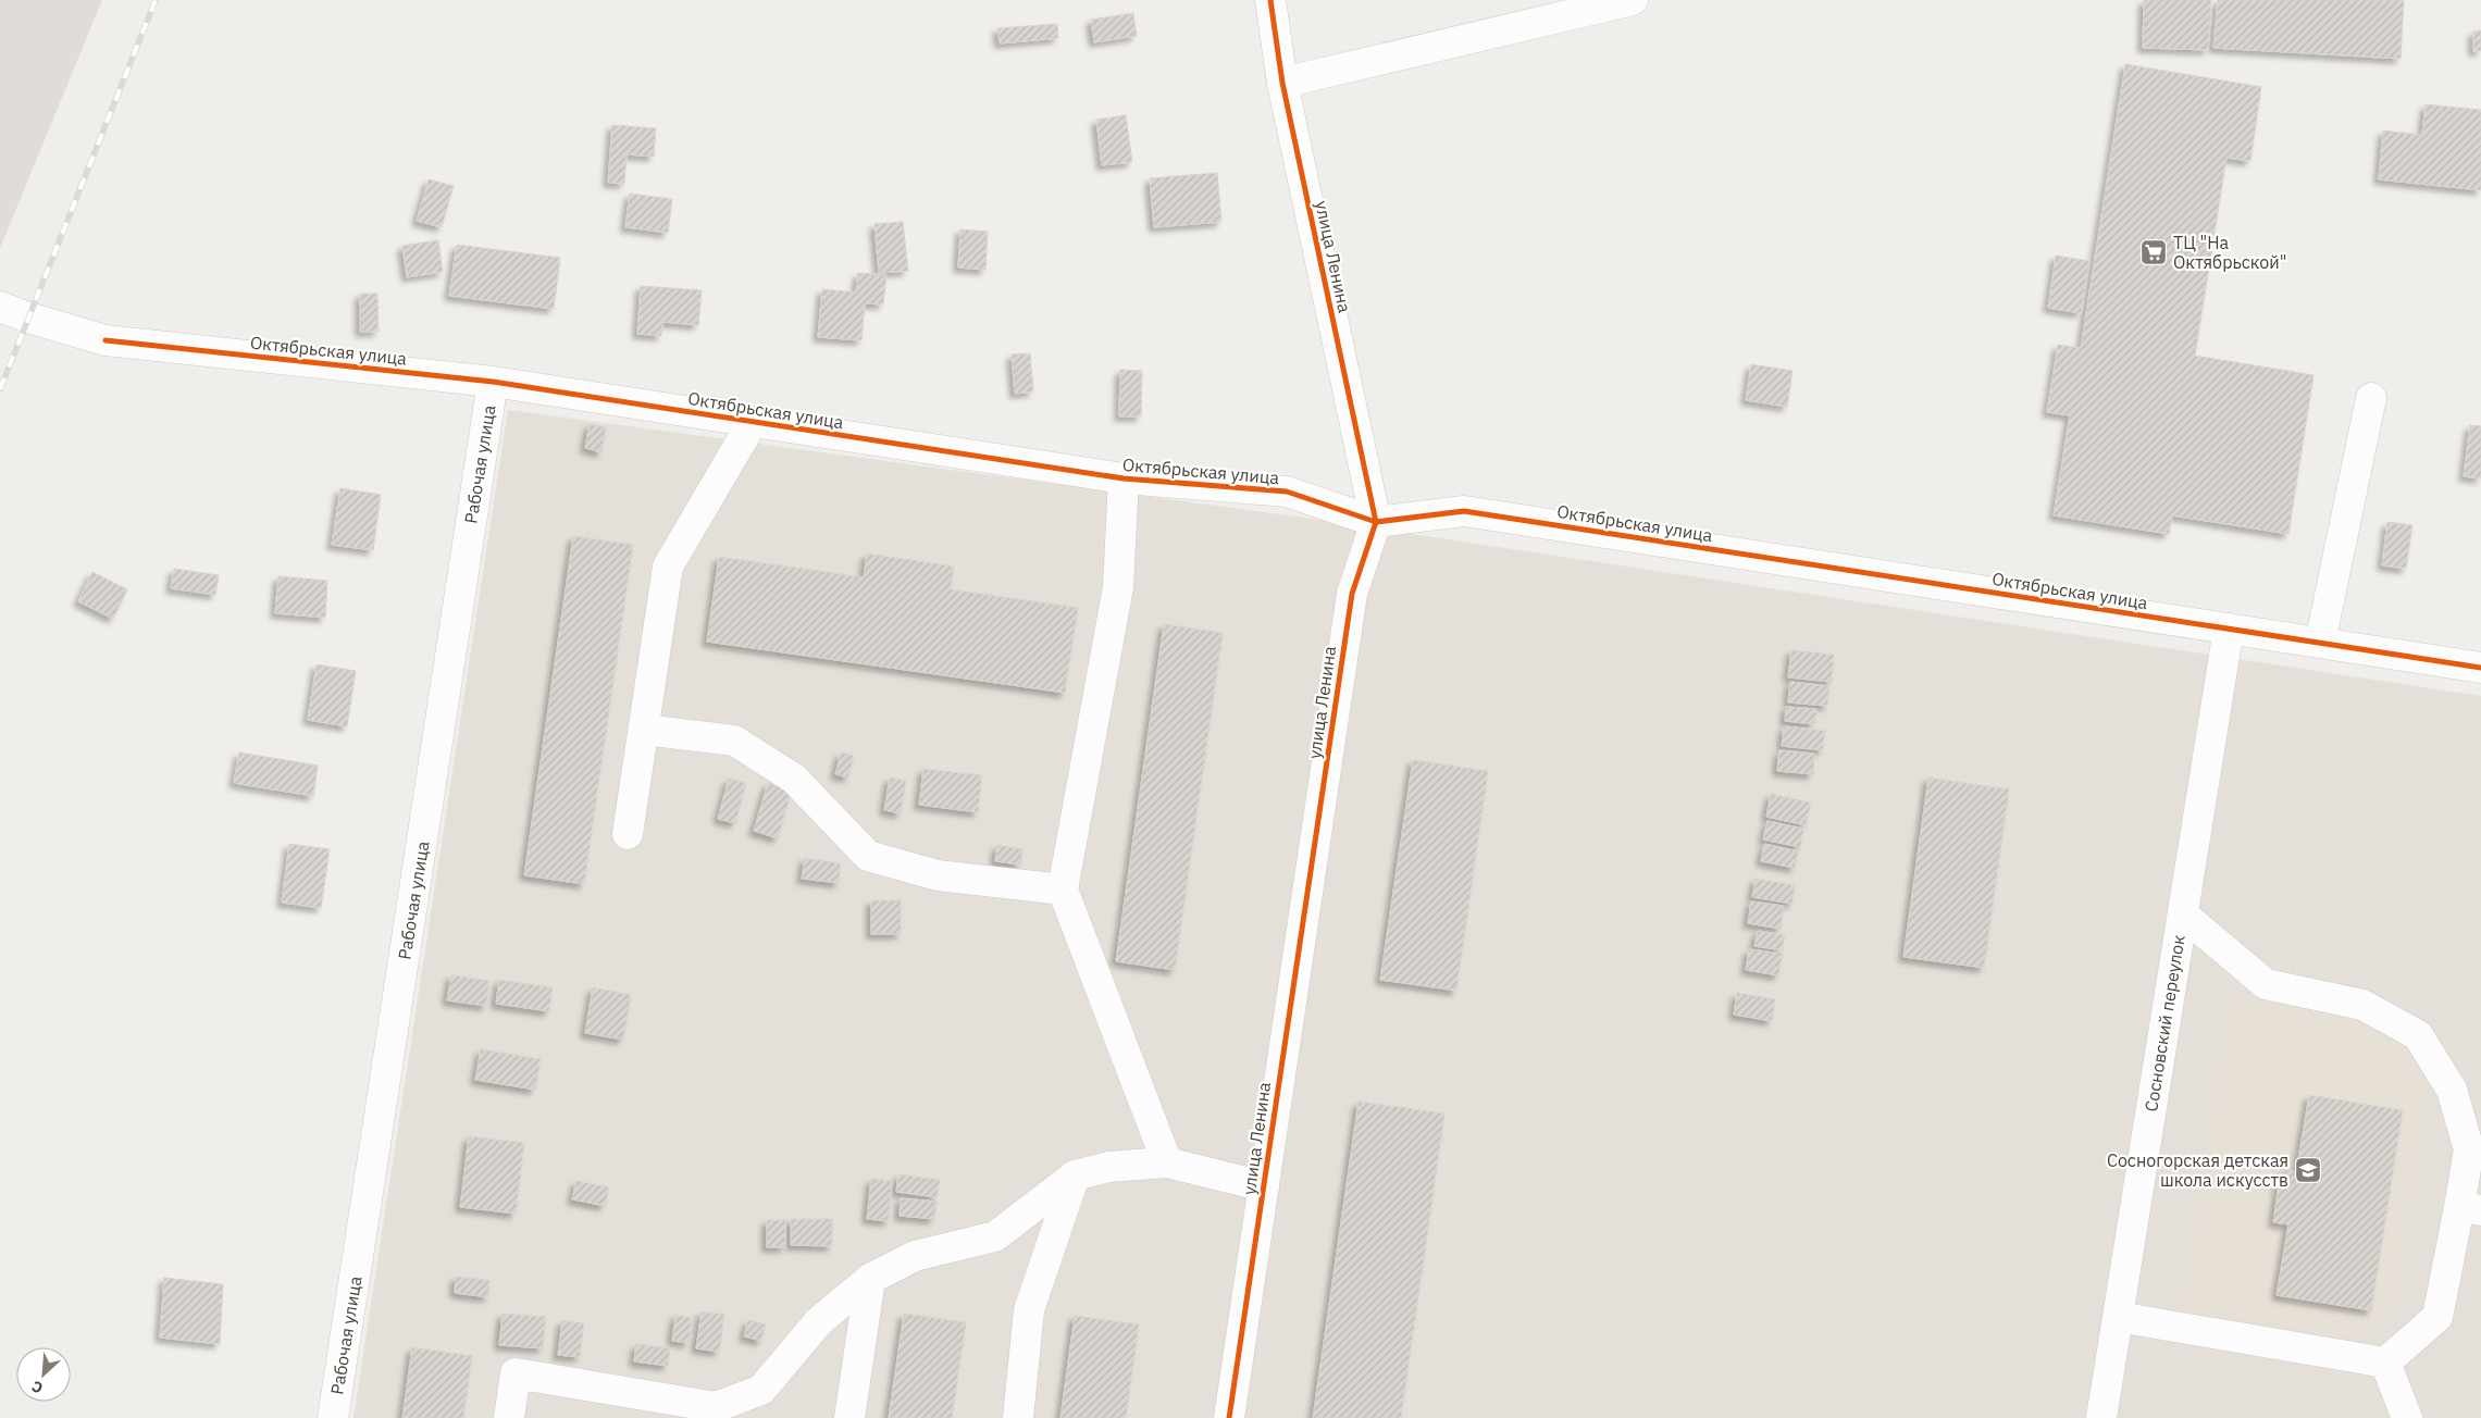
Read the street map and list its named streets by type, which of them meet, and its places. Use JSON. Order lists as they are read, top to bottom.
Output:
{
  "streets": {
    "street": [
      "улица Ленина",
      "Октябрьская улица",
      "Рабочая улица",
      "Сосновский переулок"
    ]
  },
  "crossings": [
    ["улица Ленина", "Октябрьская улица"],
    ["Октябрьская улица", "Рабочая улица"],
    ["Октябрьская улица", "Сосновский переулок"]
  ],
  "places": {
    "supermarket": ["ТЦ \"На Октябрьской\""],
    "school or university": ["Сосногорская детская школа искусств"]
  },
  "north": "bottom left"
}
